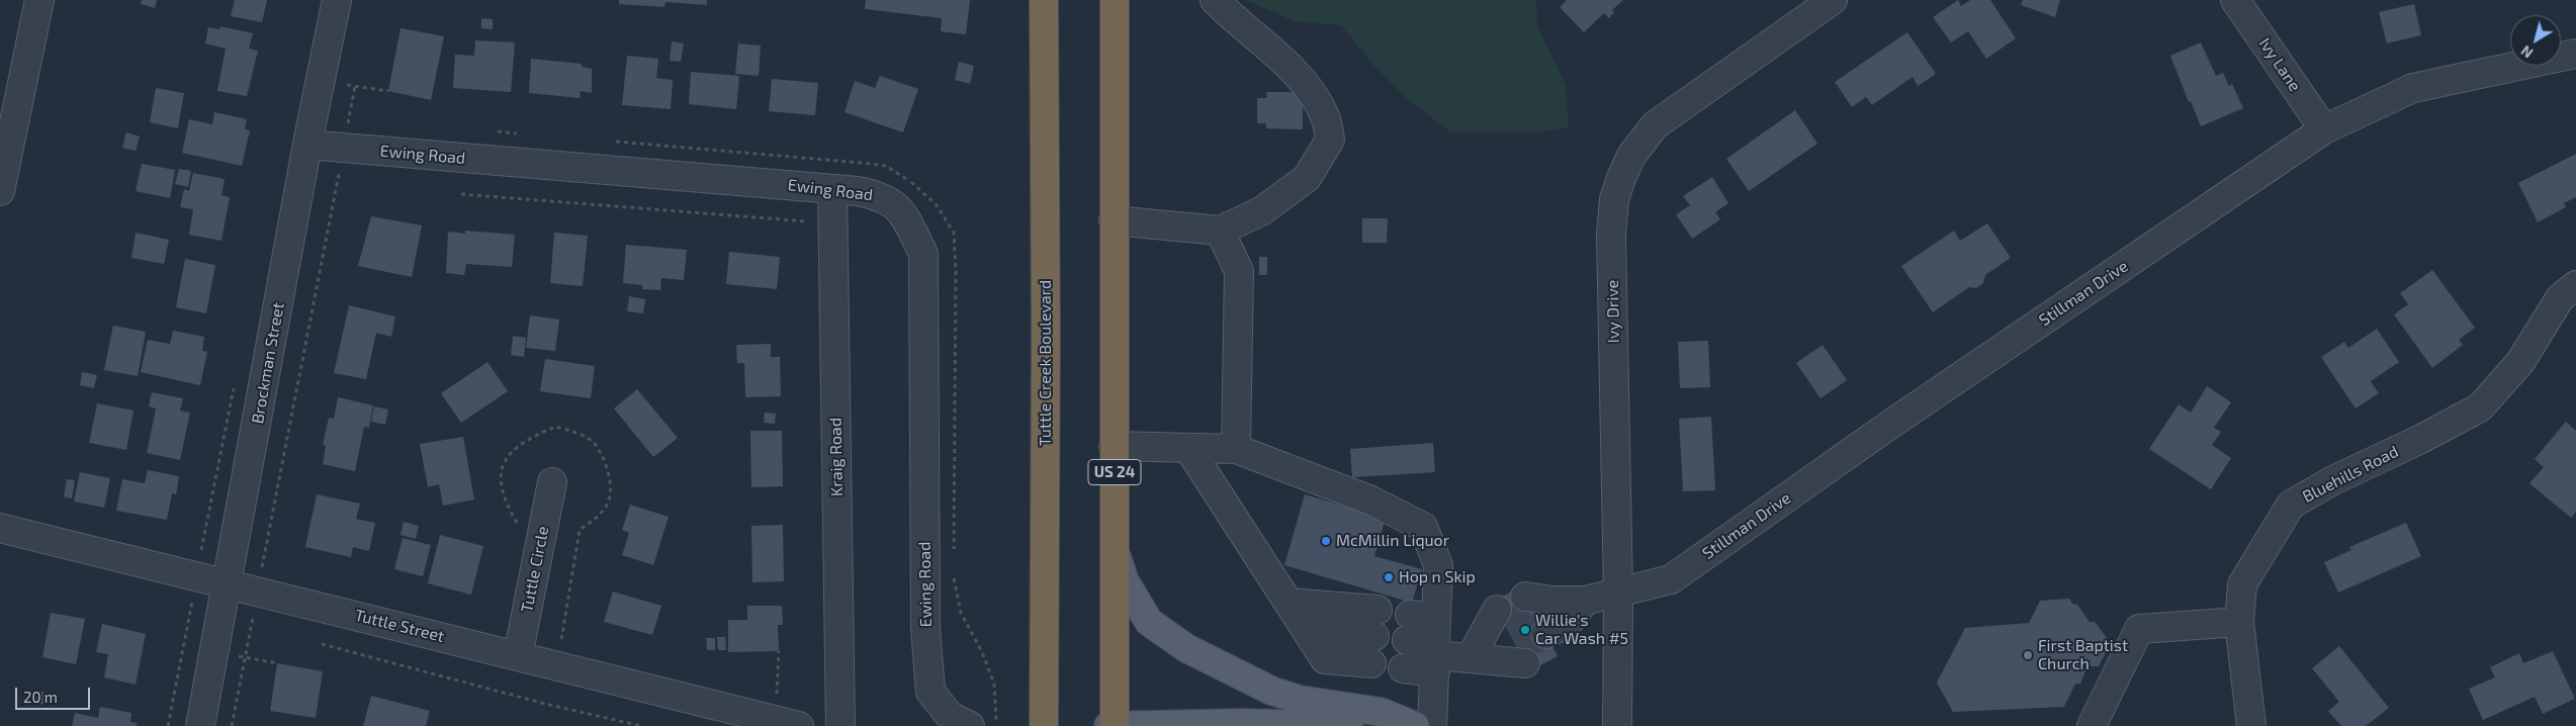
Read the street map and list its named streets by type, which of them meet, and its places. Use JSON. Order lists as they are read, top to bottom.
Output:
{
  "streets": {
    "highway": ["Tuttle Creek Boulevard", "US 24"],
    "street": [
      "Ivy Lane",
      "Ewing Road",
      "Stillman Drive",
      "Ivy Drive",
      "Brockman Street",
      "Kraig Road",
      "Bluehills Road",
      "Tuttle Circle",
      "Tuttle Street"
    ]
  },
  "crossings": [
    ["Ivy Lane", "Stillman Drive"],
    ["Ewing Road", "Brockman Street"],
    ["Ewing Road", "Kraig Road"],
    ["Stillman Drive", "Ivy Drive"],
    ["Brockman Street", "Tuttle Street"],
    ["Tuttle Circle", "Tuttle Street"]
  ],
  "places": [
    "McMillin Liquor",
    "Hop n Skip",
    "Willie's Car Wash #5",
    "First Baptist Church"
  ],
  "scale_bar": "20 m",
  "north": "bottom left"
}
